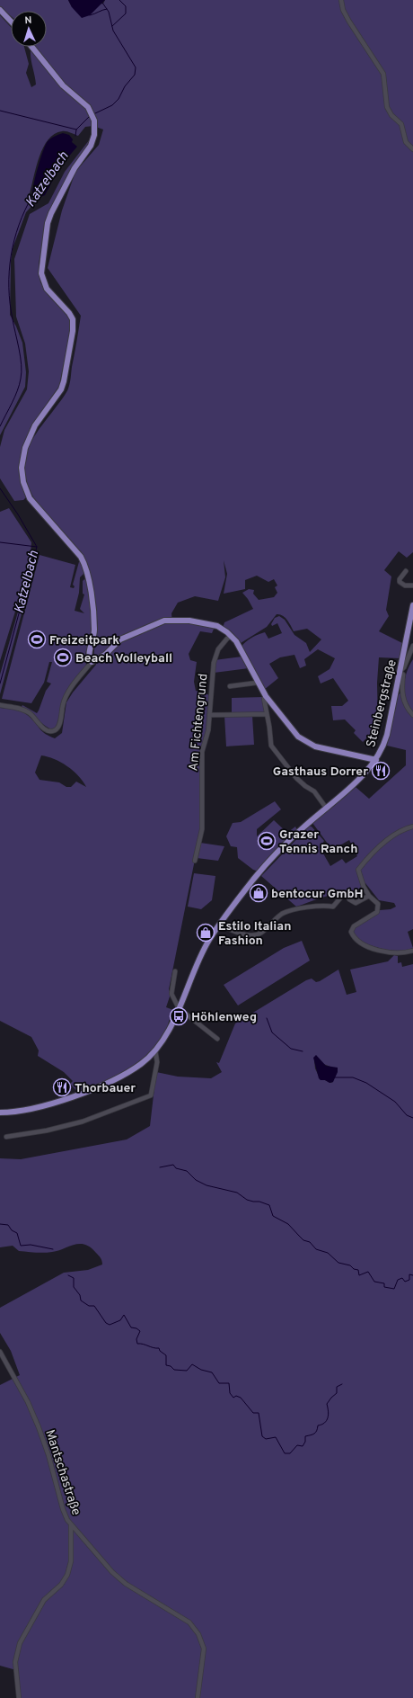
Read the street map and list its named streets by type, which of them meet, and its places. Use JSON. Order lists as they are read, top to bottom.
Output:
{
  "streets": {
    "main road": ["Steinbergstraße"],
    "street": ["Am Fichtengrund", "Mantschastraße"]
  },
  "water": ["Katzelbach"],
  "places": {
    "sports": ["Freizeitpark", "Beach Volleyball", "Grazer Tennis Ranch"],
    "restaurant": ["Gasthaus Dorrer", "Thorbauer"],
    "shop": ["bentocur GmbH", "Estilo Italian Fashion"],
    "bus stop": ["Höhlenweg"]
  },
  "north": "top"
}
